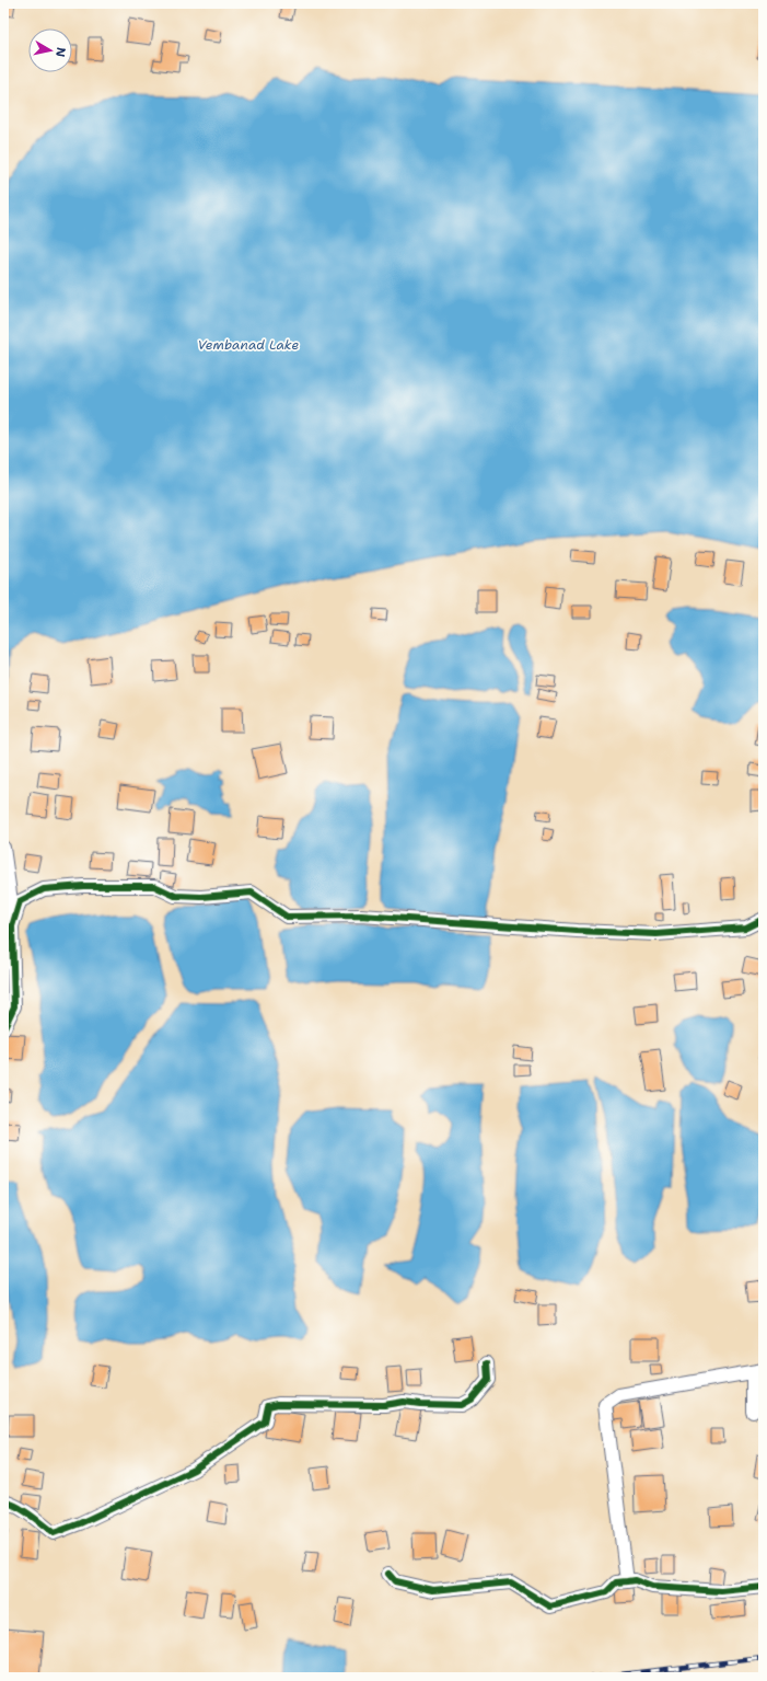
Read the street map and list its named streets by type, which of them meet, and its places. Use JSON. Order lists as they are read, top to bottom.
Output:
{
  "water": ["Vembanad Lake"],
  "north": "right"
}
